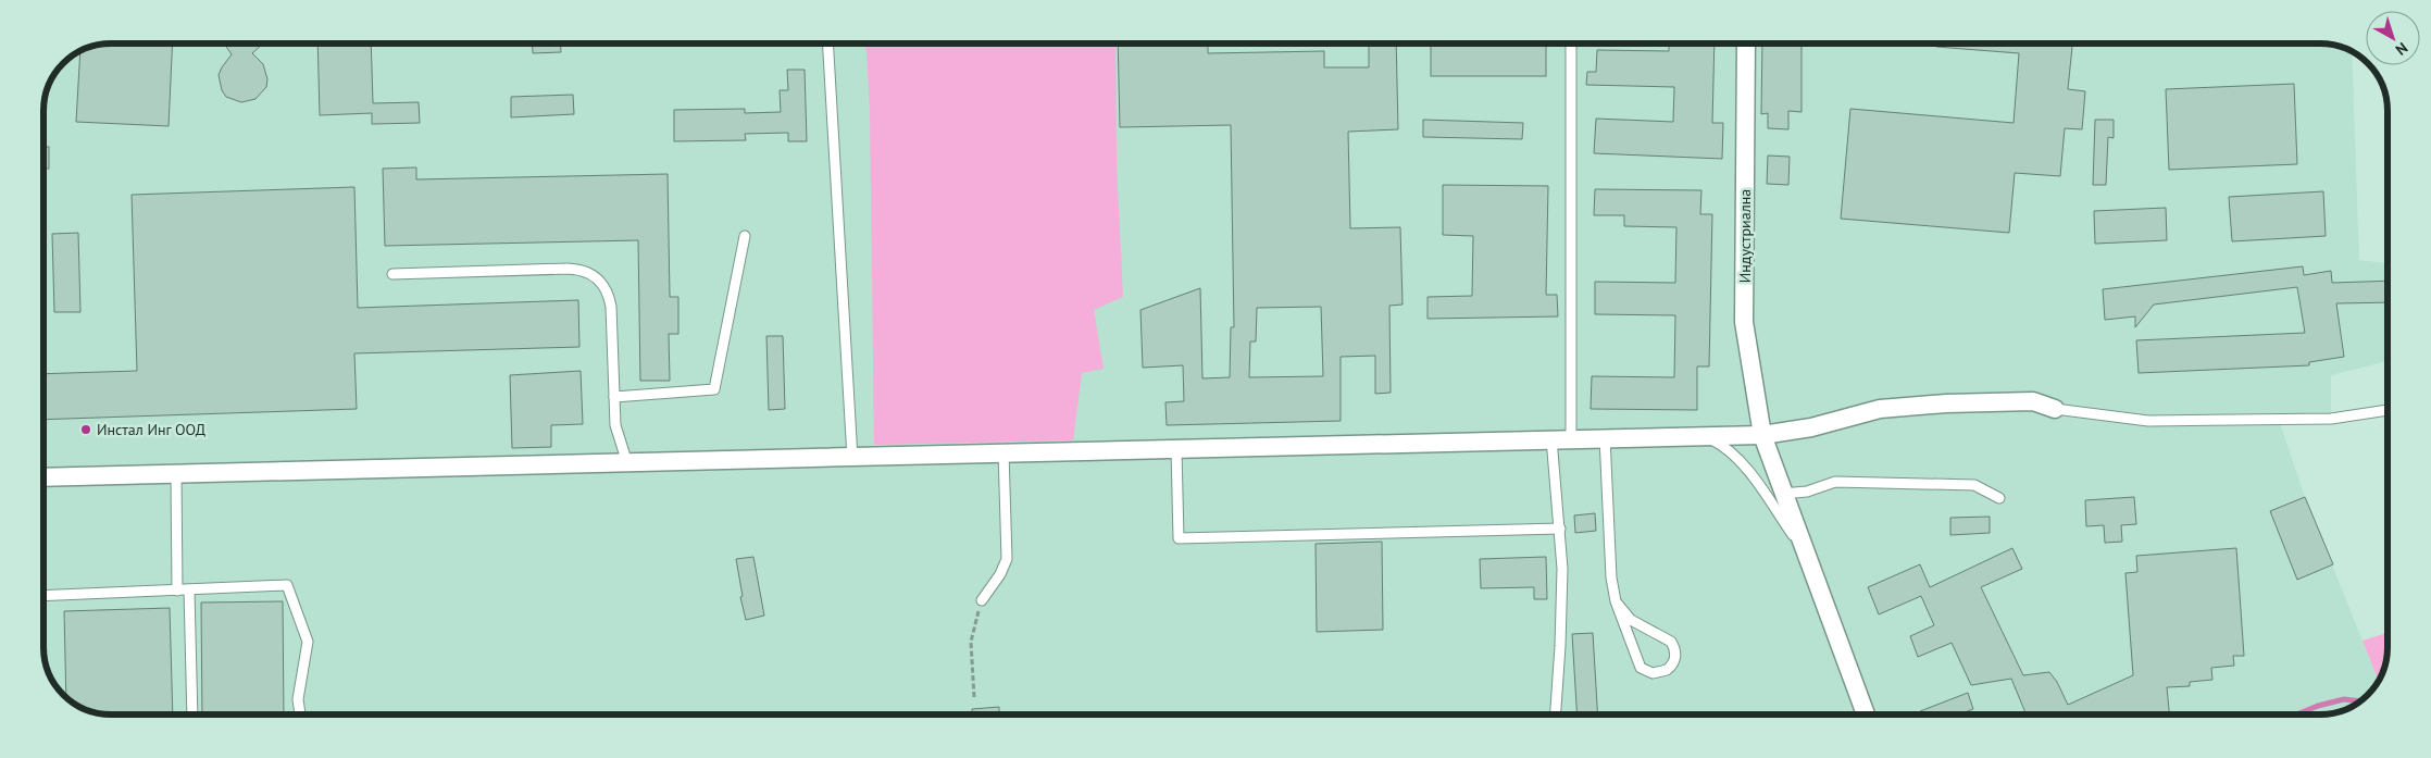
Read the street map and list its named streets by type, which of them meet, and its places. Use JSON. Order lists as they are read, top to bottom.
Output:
{
  "streets": {
    "street": ["Индустриална"]
  },
  "places": ["Инстал Инг ООД"],
  "north": "bottom right"
}
